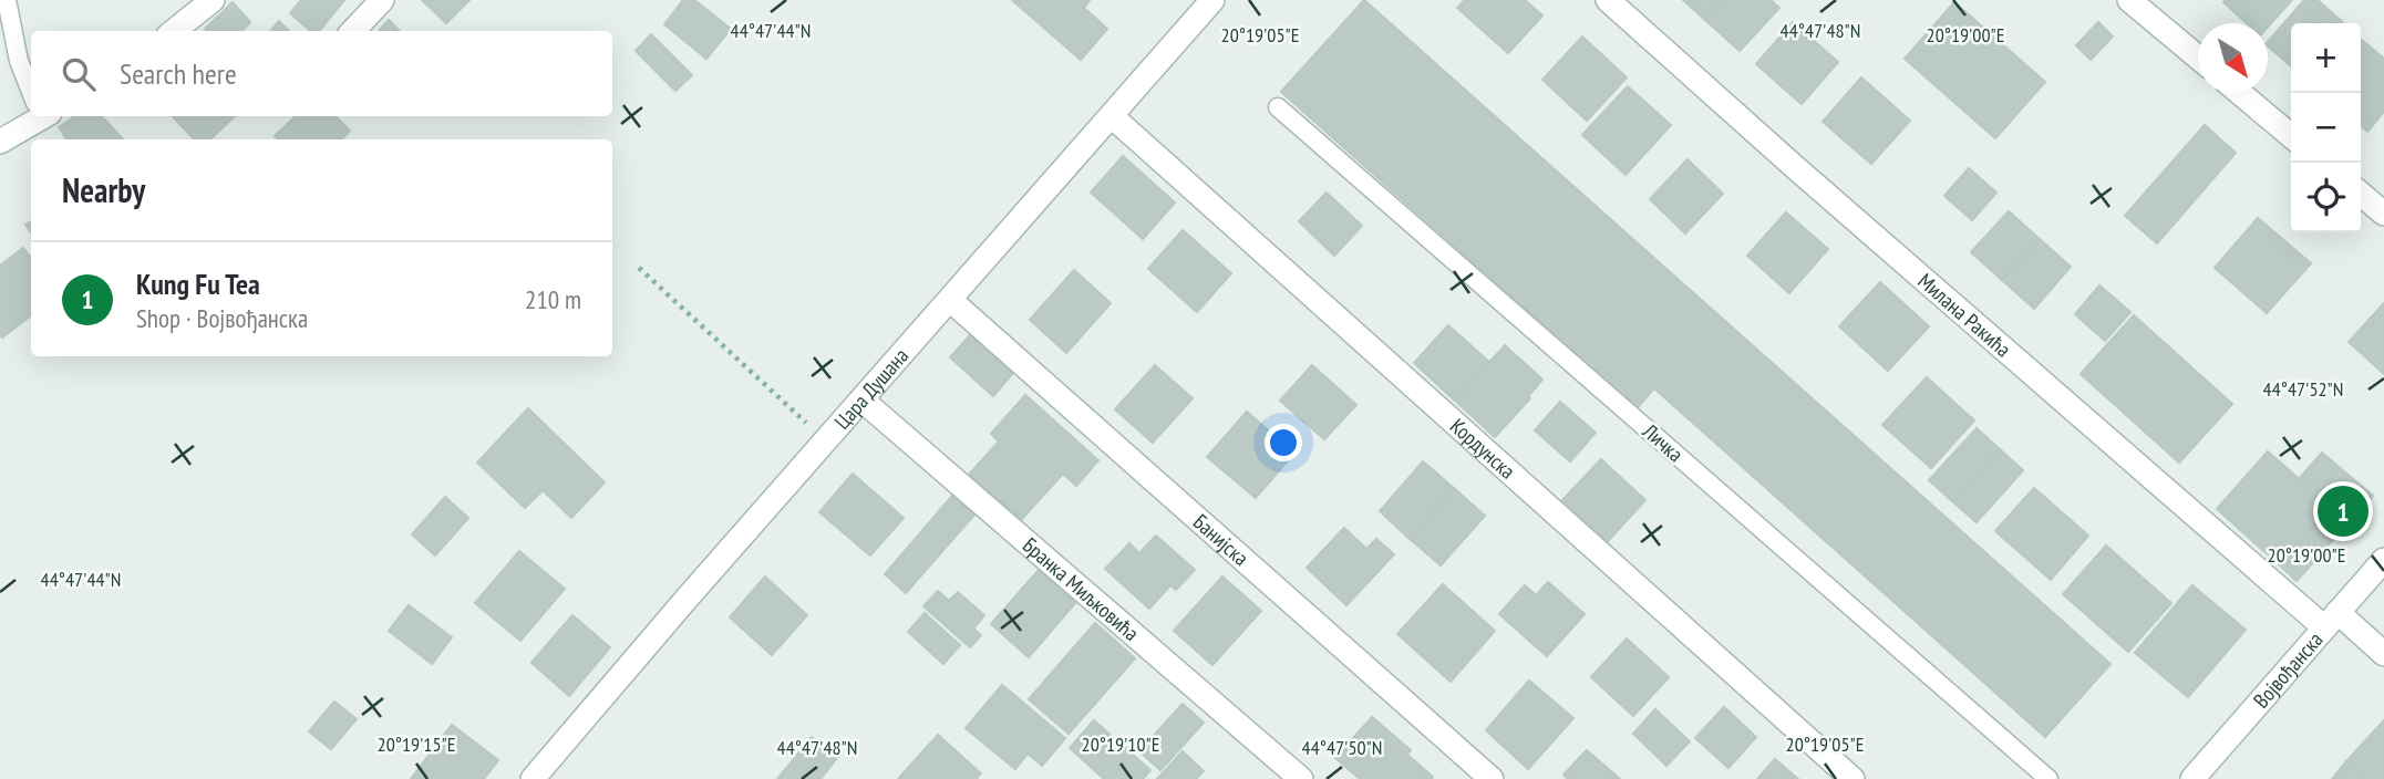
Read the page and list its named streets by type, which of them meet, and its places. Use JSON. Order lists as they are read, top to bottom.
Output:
{
  "streets": {
    "street": [
      "Милана Ракића",
      "Цара Душана",
      "Кордунска",
      "Банијска",
      "Бранка Миљковића",
      "Војвођанска"
    ],
    "lane": ["Личка"]
  },
  "crossings": [
    ["Милана Ракића", "Војвођанска"],
    ["Цара Душана", "Кордунска"],
    ["Цара Душана", "Банијска"],
    ["Цара Душана", "Бранка Миљковића"]
  ],
  "north": "bottom right",
  "page": {
    "map_buttons": ["+", "−"],
    "search": "Search here",
    "heading": "Nearby",
    "list": [
      {
        "mark": "1",
        "name": "Kung Fu Tea",
        "note": "Shop · Војвођанска",
        "value": "210 m"
      }
    ],
    "pins": "1"
  },
  "coordinates": [
    "44°47'48\"N",
    "44°47'44\"N",
    "20°19'05\"E",
    "20°19'00\"E",
    "44°47'52\"N",
    "20°19'15\"E",
    "20°19'10\"E",
    "44°47'50\"N"
  ]
}
